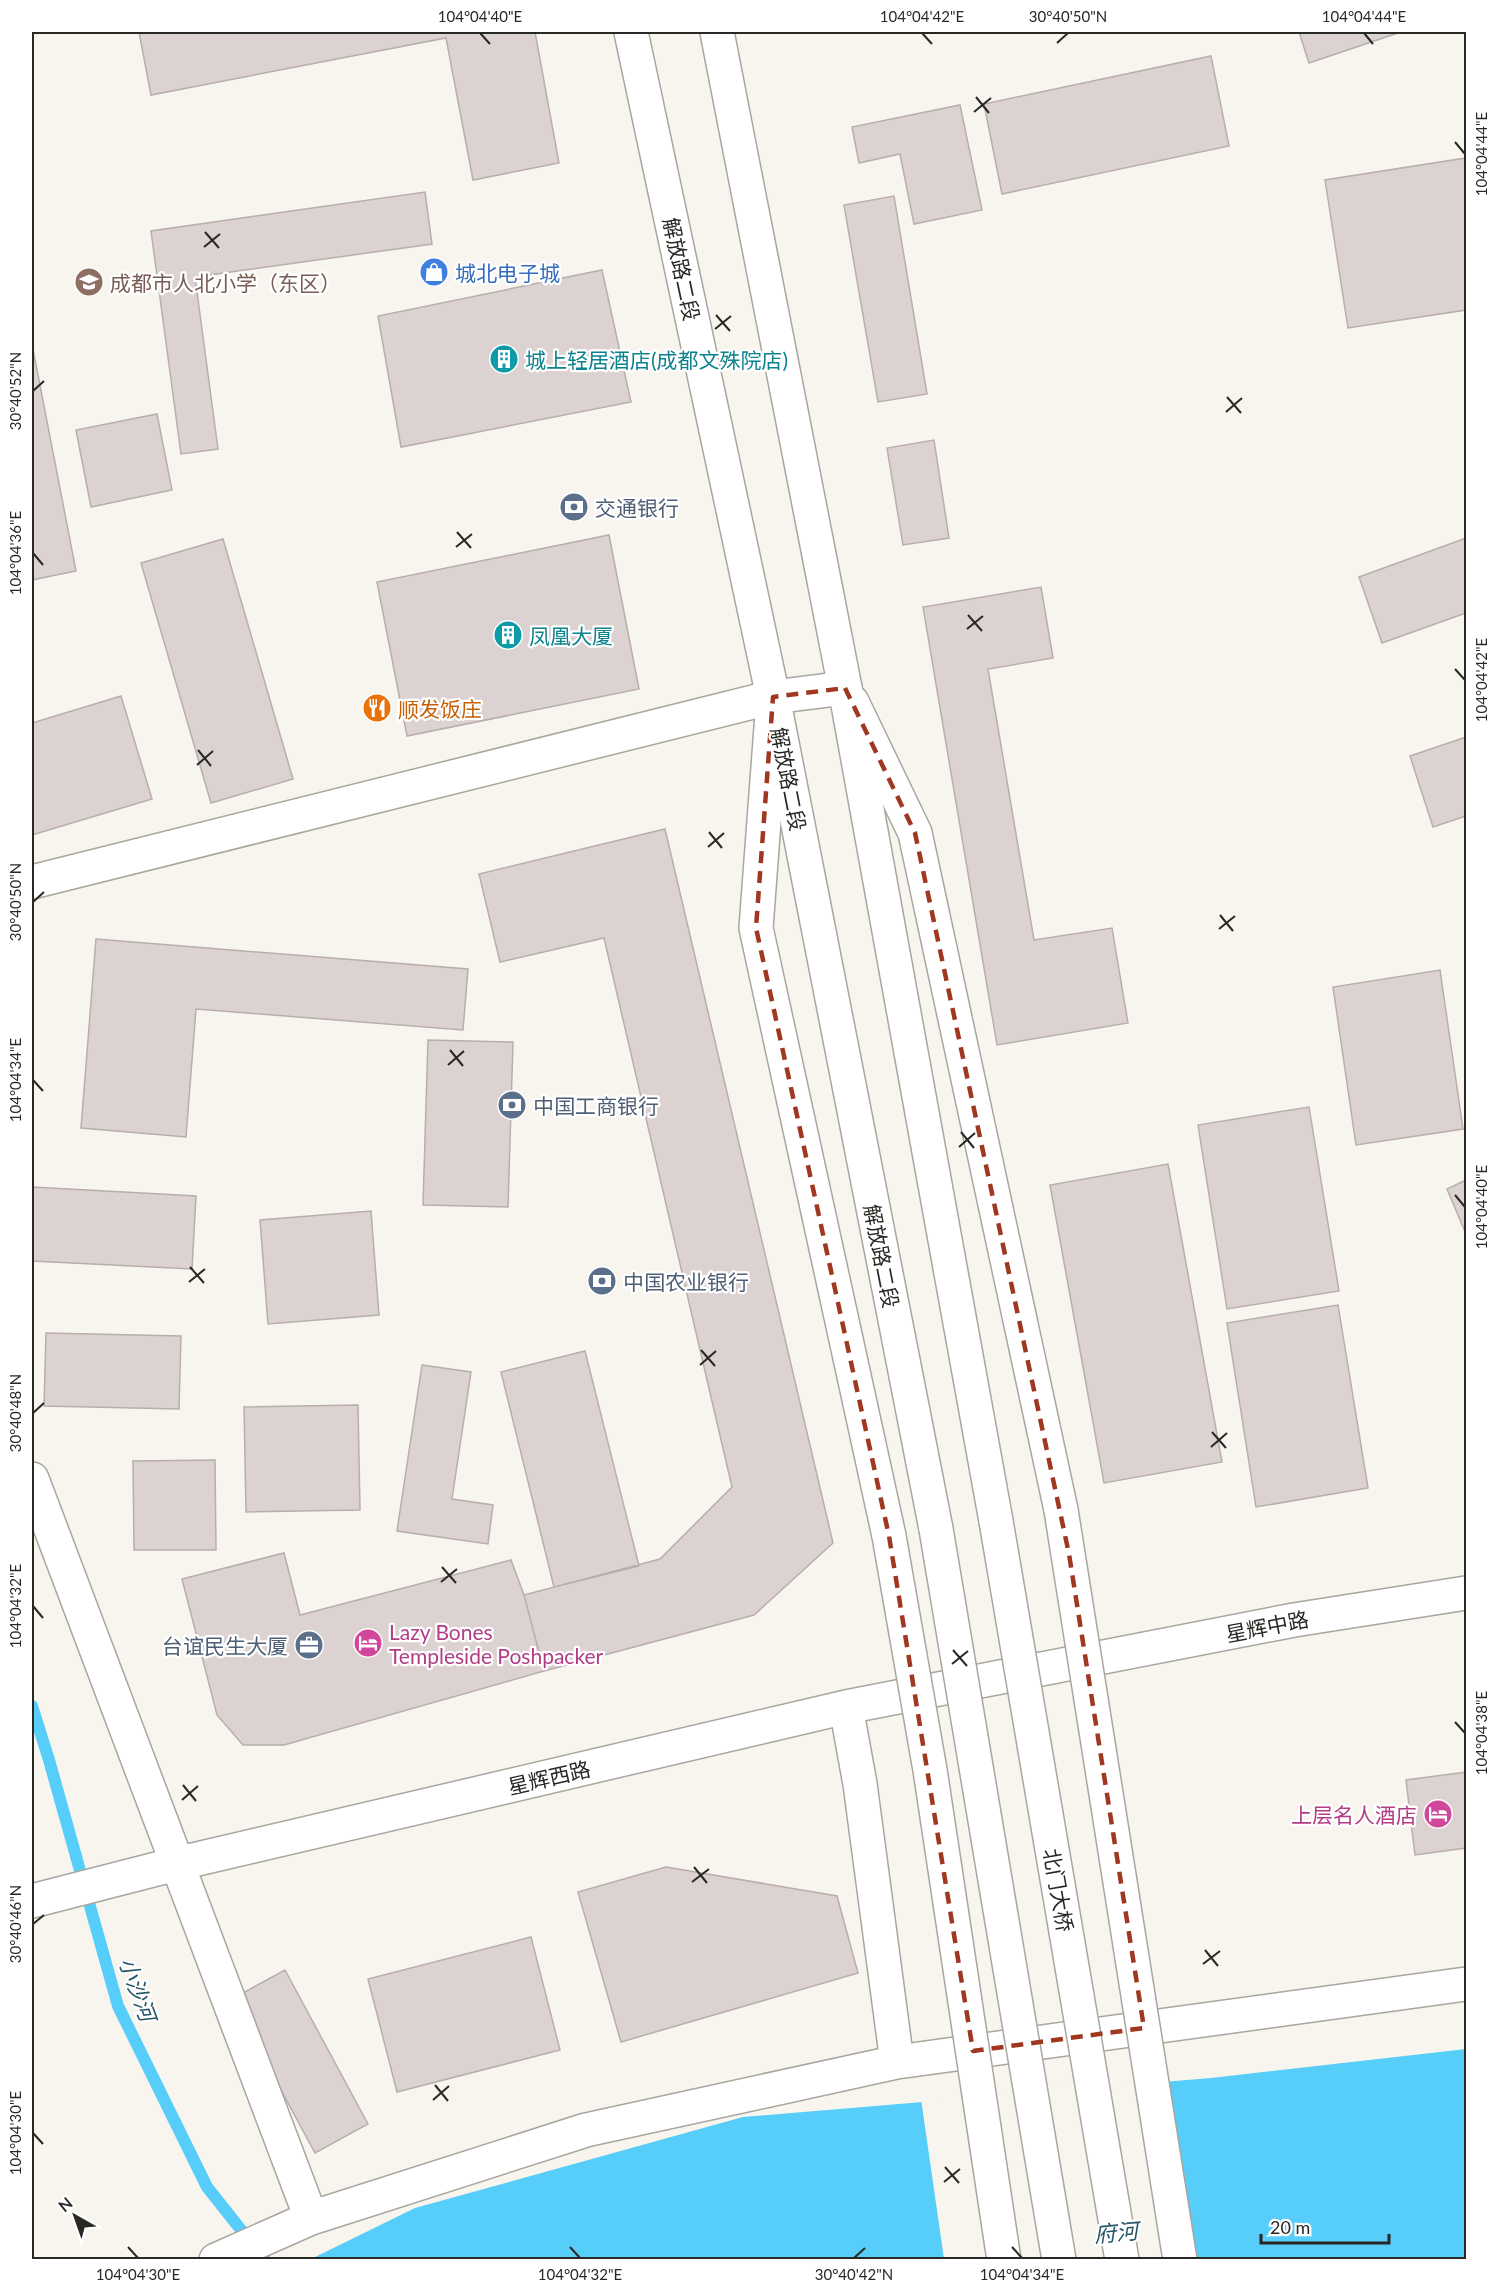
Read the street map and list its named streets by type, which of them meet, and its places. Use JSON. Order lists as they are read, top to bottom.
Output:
{
  "streets": {
    "street": [
      "解放路二段",
      "星辉中路",
      "星辉西路",
      "北门大桥"
    ]
  },
  "crossings": [
    ["星辉中路", "星辉西路"]
  ],
  "water": ["小沙河", "府河"],
  "places": {
    "shop": ["城北电子城"],
    "school or university": ["成都市人北小学（东区）"],
    "building": ["城上轻居酒店(成都文殊院店)", "凤凰大厦"],
    "bank": ["交通银行", "中国工商银行", "中国农业银行"],
    "restaurant": ["顺发饭庄"],
    "hotel": ["Lazy Bones Templeside Poshpacker", "上层名人酒店"],
    "office": ["台谊民生大厦"]
  },
  "scale_bar": "20 m",
  "north": "top left",
  "coordinates": [
    "104°04'40\"E",
    "104°04'42\"E",
    "30°40'50\"N",
    "104°04'44\"E",
    "30°40'52\"N",
    "104°04'36\"E",
    "104°04'34\"E",
    "30°40'48\"N",
    "104°04'32\"E",
    "104°04'38\"E",
    "30°40'46\"N",
    "104°04'30\"E",
    "30°40'42\"N"
  ]
}
